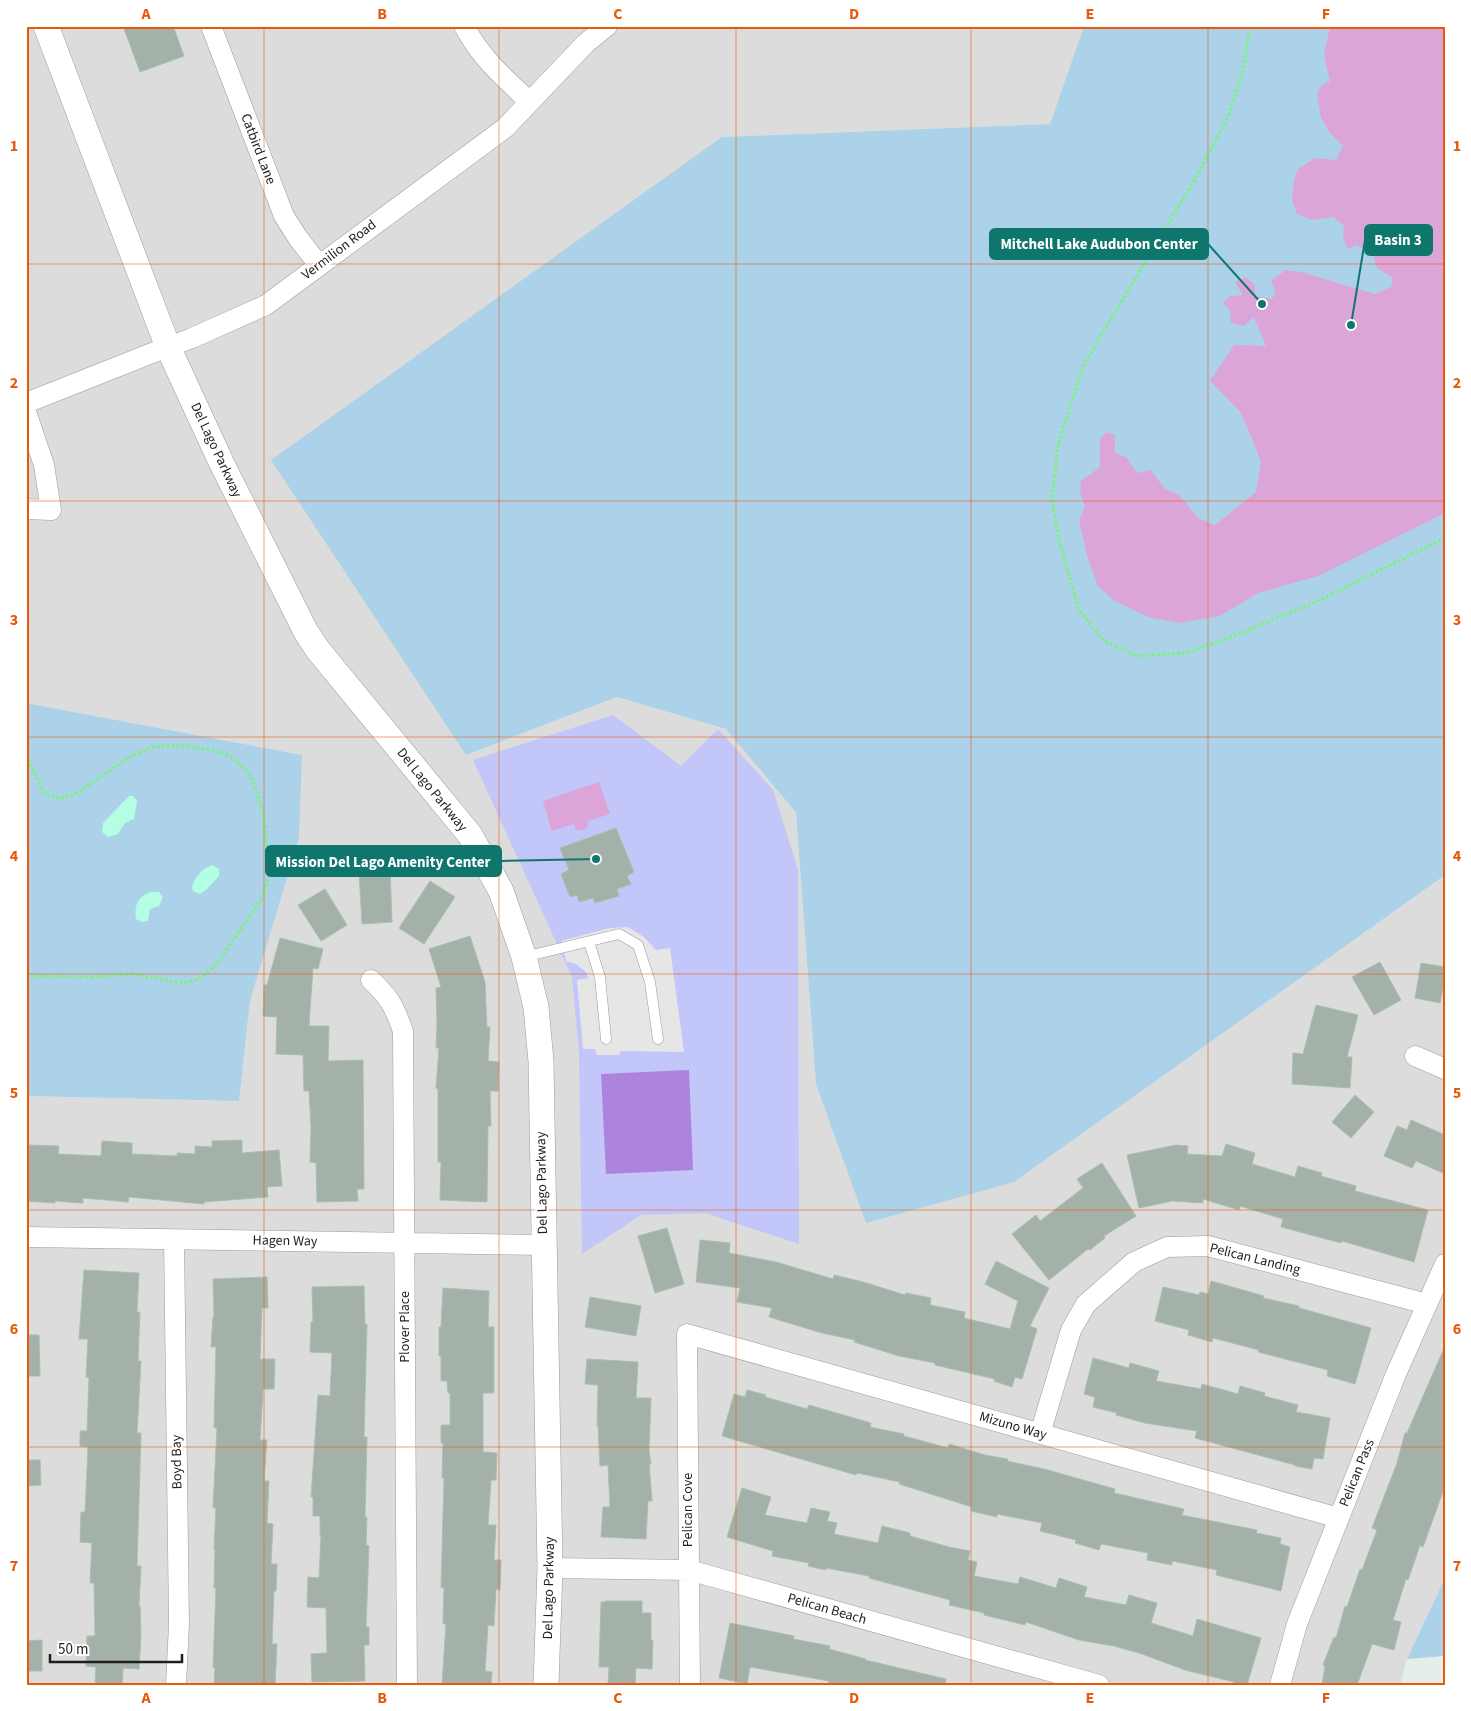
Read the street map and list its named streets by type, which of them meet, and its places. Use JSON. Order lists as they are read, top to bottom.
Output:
{
  "streets": {
    "street": [
      "Catbird Lane",
      "Vermilion Road",
      "Del Lago Parkway",
      "Hagen Way",
      "Pelican Landing",
      "Plover Place",
      "Mizuno Way",
      "Boyd Bay",
      "Pelican Pass",
      "Pelican Cove",
      "Pelican Beach"
    ]
  },
  "crossings": [
    ["Catbird Lane", "Vermilion Road"],
    ["Vermilion Road", "Del Lago Parkway"],
    ["Del Lago Parkway", "Hagen Way"],
    ["Del Lago Parkway", "Pelican Beach"],
    ["Hagen Way", "Plover Place"],
    ["Hagen Way", "Boyd Bay"],
    ["Pelican Landing", "Mizuno Way"],
    ["Pelican Landing", "Pelican Pass"],
    ["Mizuno Way", "Pelican Pass"],
    ["Mizuno Way", "Pelican Cove"],
    ["Pelican Cove", "Pelican Beach"]
  ],
  "places": ["Mitchell Lake Audubon Center", "Basin 3", "Mission Del Lago Amenity Center"],
  "scale_bar": "50 m",
  "grid": {
    "columns": [
      "A",
      "B",
      "C",
      "D",
      "E",
      "F"
    ],
    "rows": [
      "1",
      "2",
      "3",
      "4",
      "5",
      "6",
      "7"
    ]
  }
}
